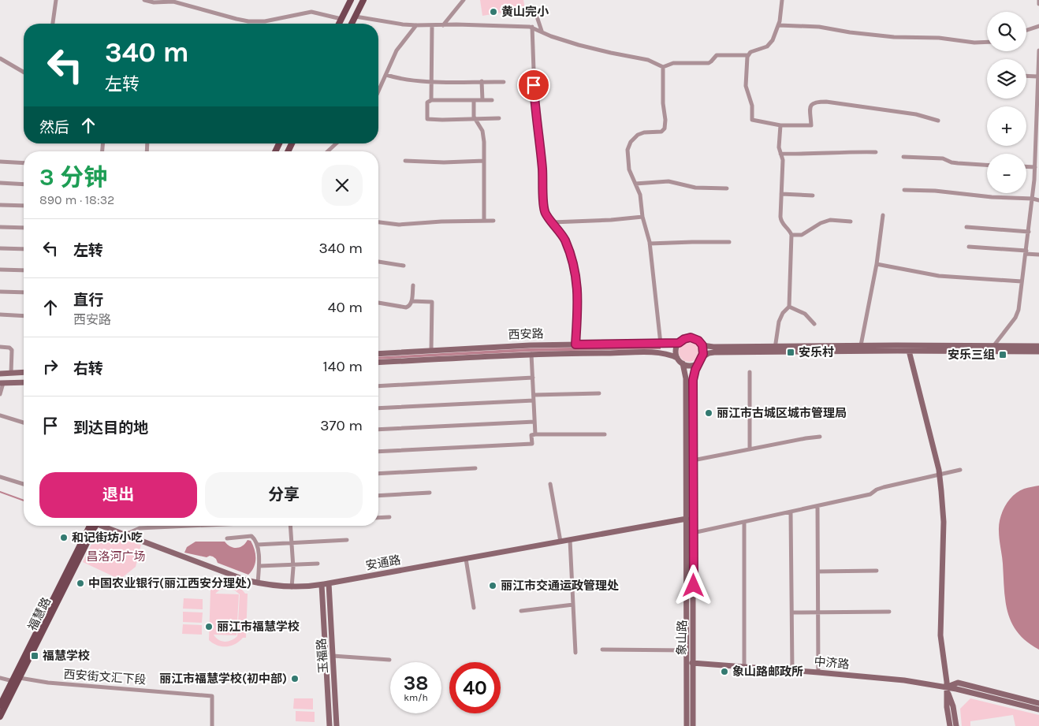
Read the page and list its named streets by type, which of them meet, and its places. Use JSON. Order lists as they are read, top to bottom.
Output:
{
  "streets": {
    "main road": ["福慧路"],
    "street": [
      "西安路",
      "安通路",
      "象山路",
      "玉福路",
      "中济路",
      "西安街文汇下段"
    ]
  },
  "crossings": [
    ["西安路", "象山路"],
    ["安通路", "象山路"],
    ["安通路", "玉福路"],
    ["福慧路", "西安街文汇下段"],
    ["象山路", "中济路"]
  ],
  "parks": ["昌洛河广场"],
  "places": {
    "other": [
      "黄山完小",
      "丽江市古城区城市管理局",
      "和记街坊小吃",
      "中国农业银行(丽江西安分理处)",
      "丽江市交通运政管理处",
      "丽江市福慧学校",
      "象山路邮政所",
      "丽江市福慧学校(初中部)"
    ],
    "transit": ["安乐村", "安乐三组", "福慧学校"]
  },
  "page": {
    "map_buttons": ["+", "−"],
    "turn": ["340 m", "左转"],
    "then": "然后",
    "heading": ["3 分钟", "890 m · 18:32"],
    "list": [
      {
        "name": "左转",
        "value": "340 m"
      },
      {
        "name": "直行",
        "note": "西安路",
        "value": "40 m"
      },
      {
        "name": "右转",
        "value": "140 m"
      },
      {
        "name": "到达目的地",
        "value": "370 m"
      }
    ],
    "buttons": ["退出", "分享"],
    "speed": "38 km/h",
    "limit": "40"
  }
}
